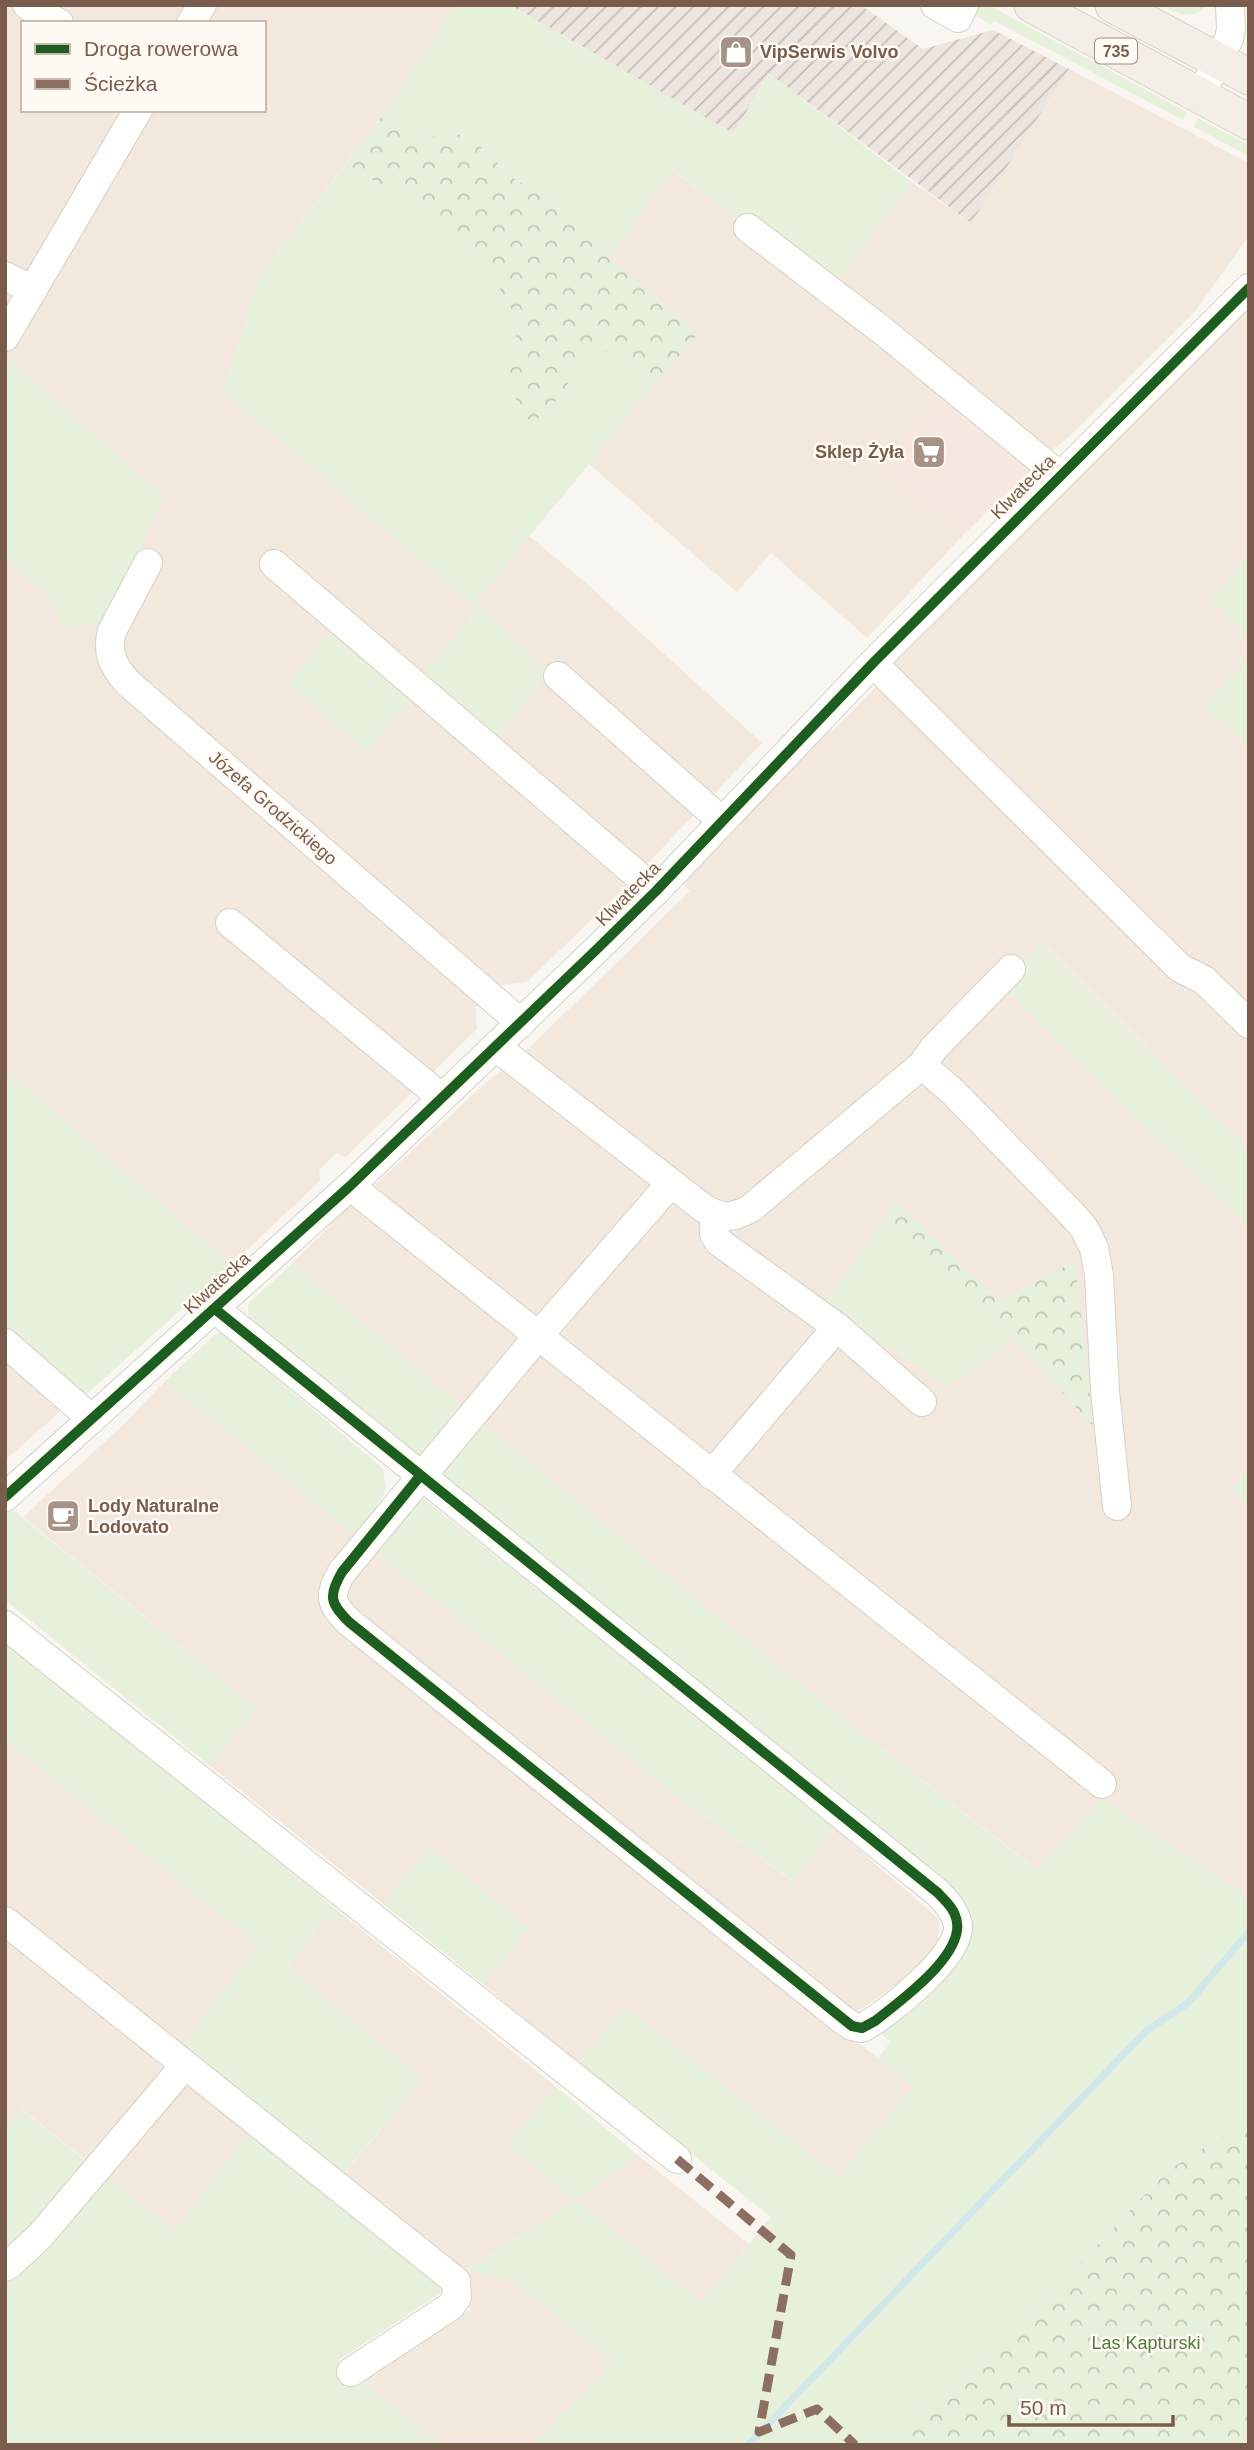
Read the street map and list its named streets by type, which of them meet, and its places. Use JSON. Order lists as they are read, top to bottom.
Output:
{
  "streets": {
    "main road": ["735"],
    "street": ["Klwatecka", "Józefa Grodzickiego"]
  },
  "crossings": [
    ["Klwatecka", "Józefa Grodzickiego"]
  ],
  "parks": ["Las Kapturski"],
  "places": {
    "shop": ["VipSerwis Volvo"],
    "supermarket": ["Sklep Żyła"],
    "cafe": ["Lody Naturalne Lodovato"]
  },
  "legend": ["Droga rowerowa", "Ścieżka"],
  "scale_bar": "50 m"
}
